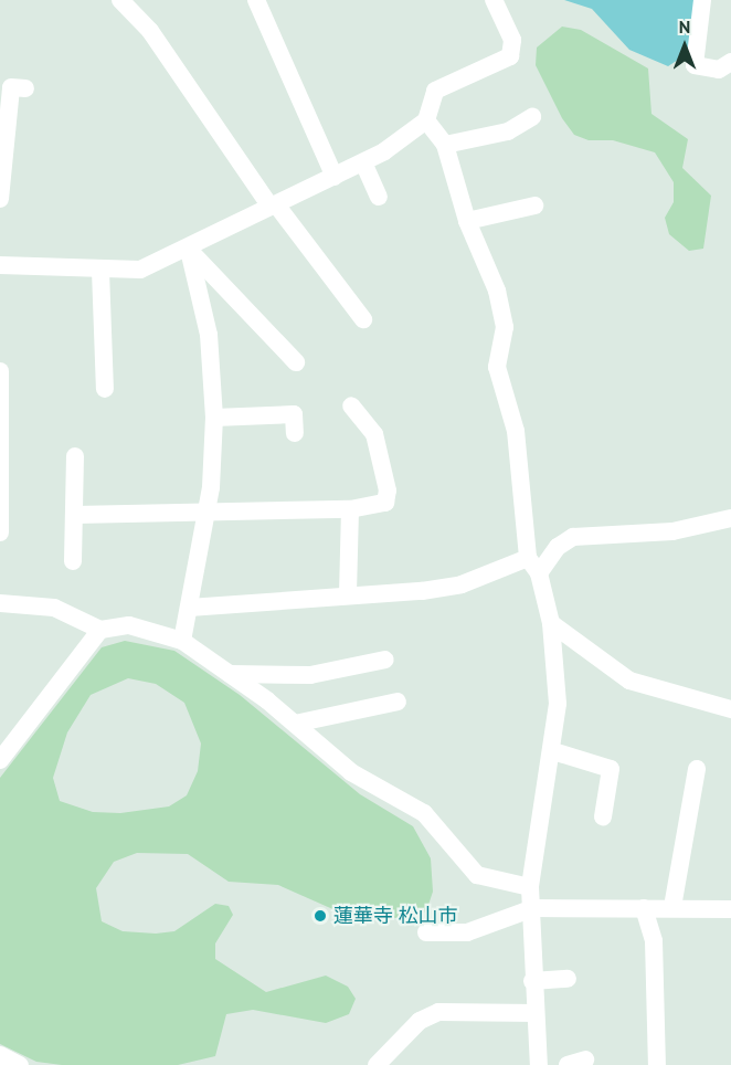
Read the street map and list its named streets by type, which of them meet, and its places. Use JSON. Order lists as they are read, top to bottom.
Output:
{
  "places": ["蓮華寺 松山市"],
  "north": "top"
}
